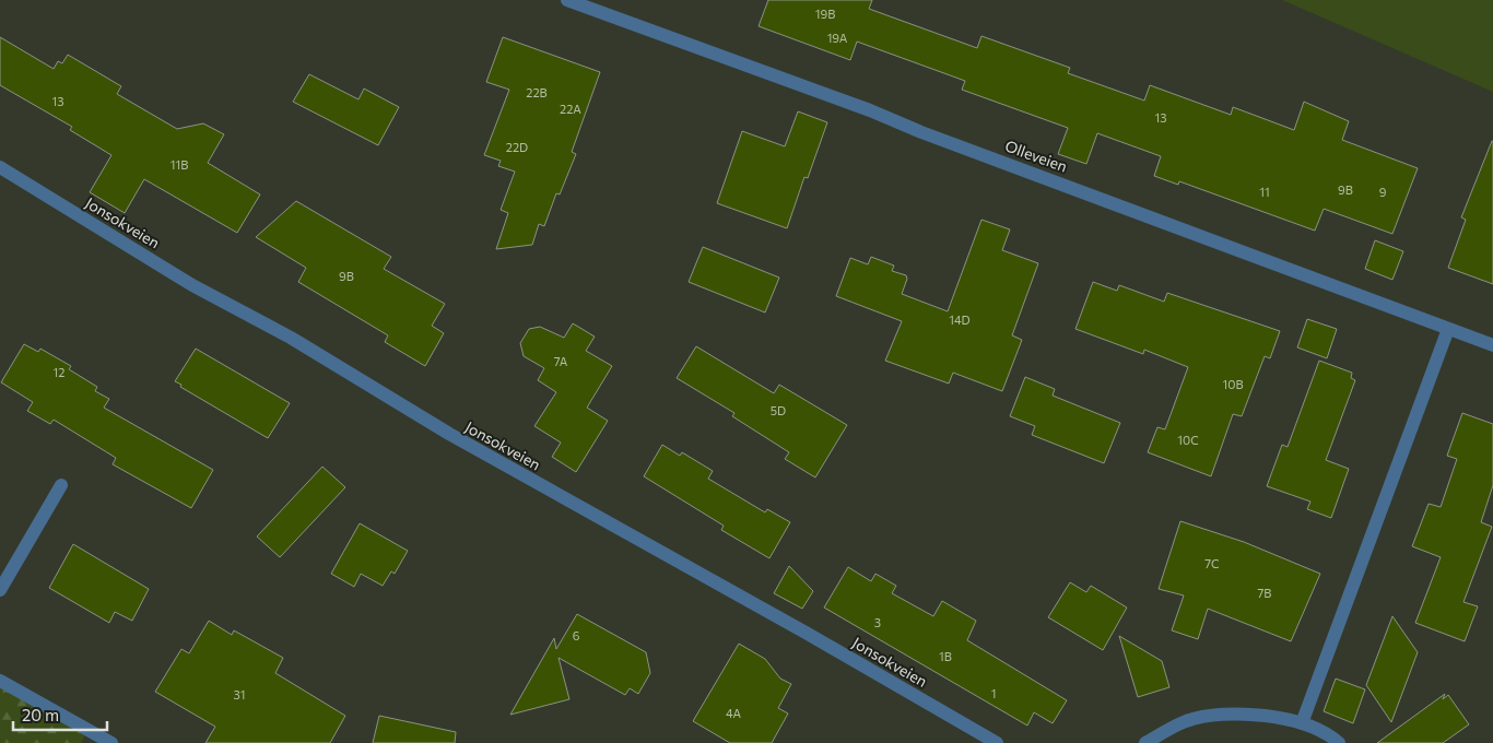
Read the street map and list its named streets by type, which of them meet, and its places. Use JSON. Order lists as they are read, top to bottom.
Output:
{
  "streets": {
    "street": ["Olleveien", "Jonsokveien"]
  },
  "house_numbers": [
    "19B",
    "19A",
    "22B",
    "13",
    "22A",
    "13",
    "22D",
    "11B",
    "9B",
    "11",
    "9",
    "9B",
    "14D",
    "7A",
    "12",
    "10B",
    "5D",
    "10C",
    "7C",
    "7B",
    "3",
    "6",
    "1B",
    "1",
    "31",
    "4A"
  ],
  "scale_bar": "20 m"
}
